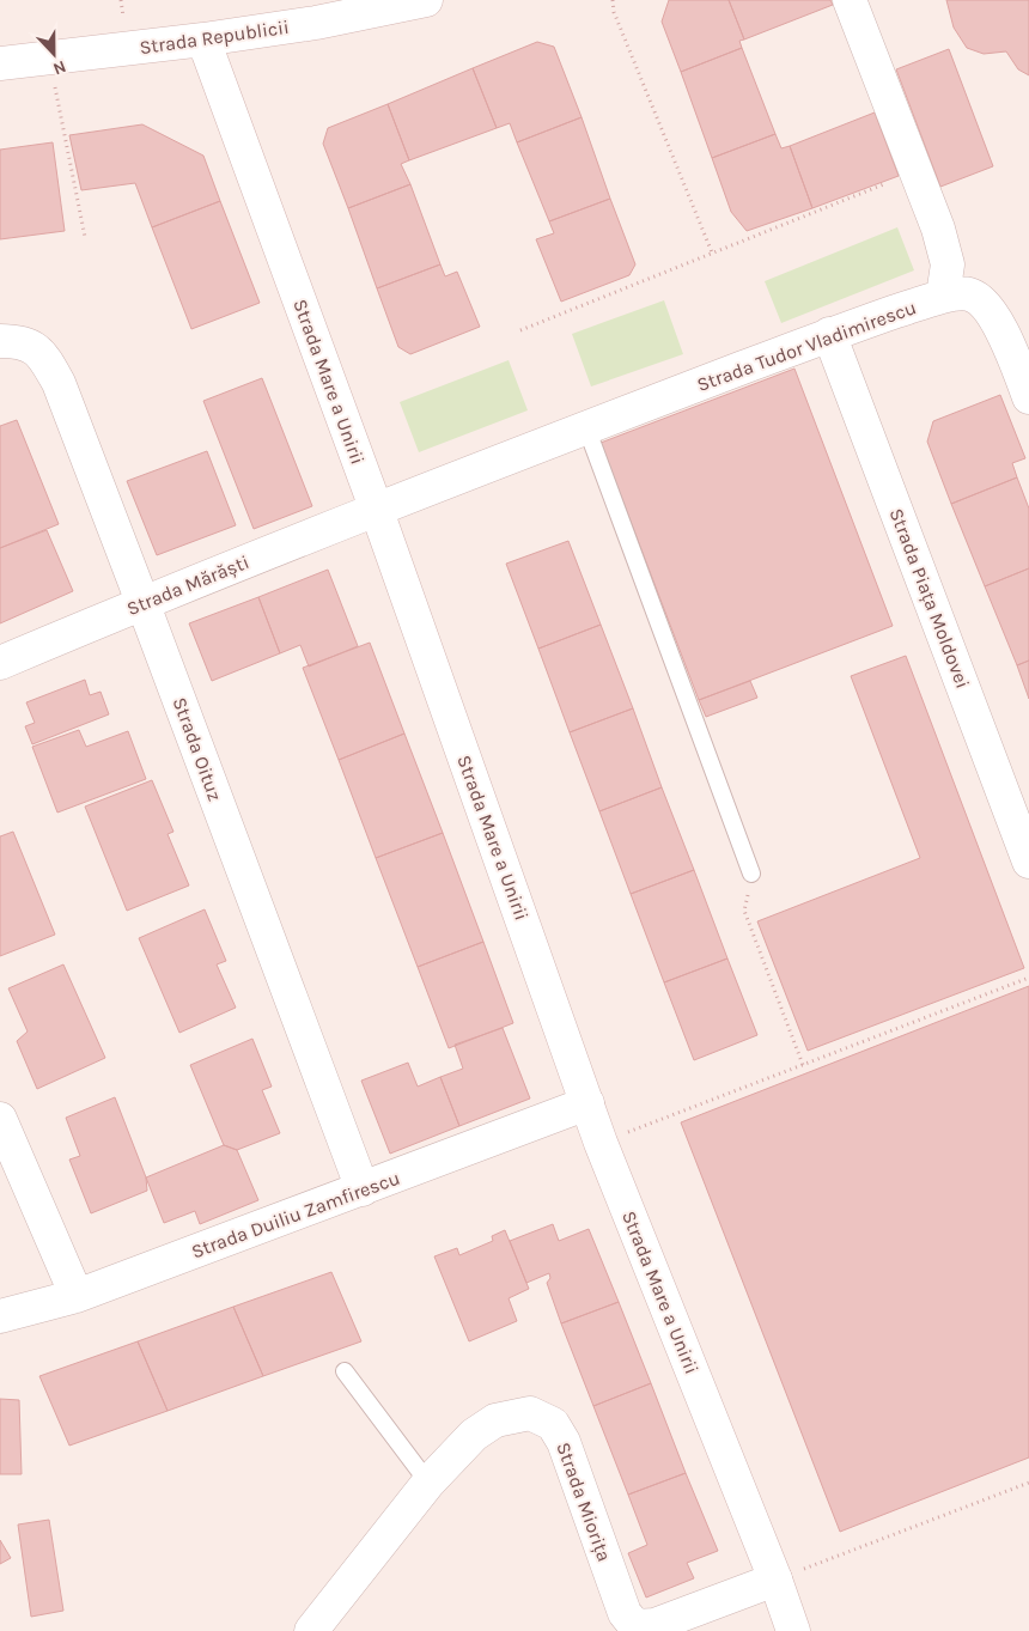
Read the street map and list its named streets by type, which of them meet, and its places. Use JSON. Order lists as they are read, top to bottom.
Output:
{
  "streets": {
    "street": [
      "Strada Republicii",
      "Strada Tudor Vladimirescu",
      "Strada Mare a Unirii",
      "Strada Mărăști",
      "Strada Piața Moldovei",
      "Strada Oituz",
      "Strada Duiliu Zamfirescu",
      "Strada Miorița"
    ]
  },
  "crossings": [
    ["Strada Republicii", "Strada Mare a Unirii"],
    ["Strada Tudor Vladimirescu", "Strada Mare a Unirii"],
    ["Strada Tudor Vladimirescu", "Strada Mărăști"],
    ["Strada Tudor Vladimirescu", "Strada Piața Moldovei"],
    ["Strada Mare a Unirii", "Strada Mărăști"],
    ["Strada Mare a Unirii", "Strada Duiliu Zamfirescu"],
    ["Strada Mare a Unirii", "Strada Miorița"],
    ["Strada Mărăști", "Strada Oituz"],
    ["Strada Oituz", "Strada Duiliu Zamfirescu"]
  ],
  "north": "bottom"
}
